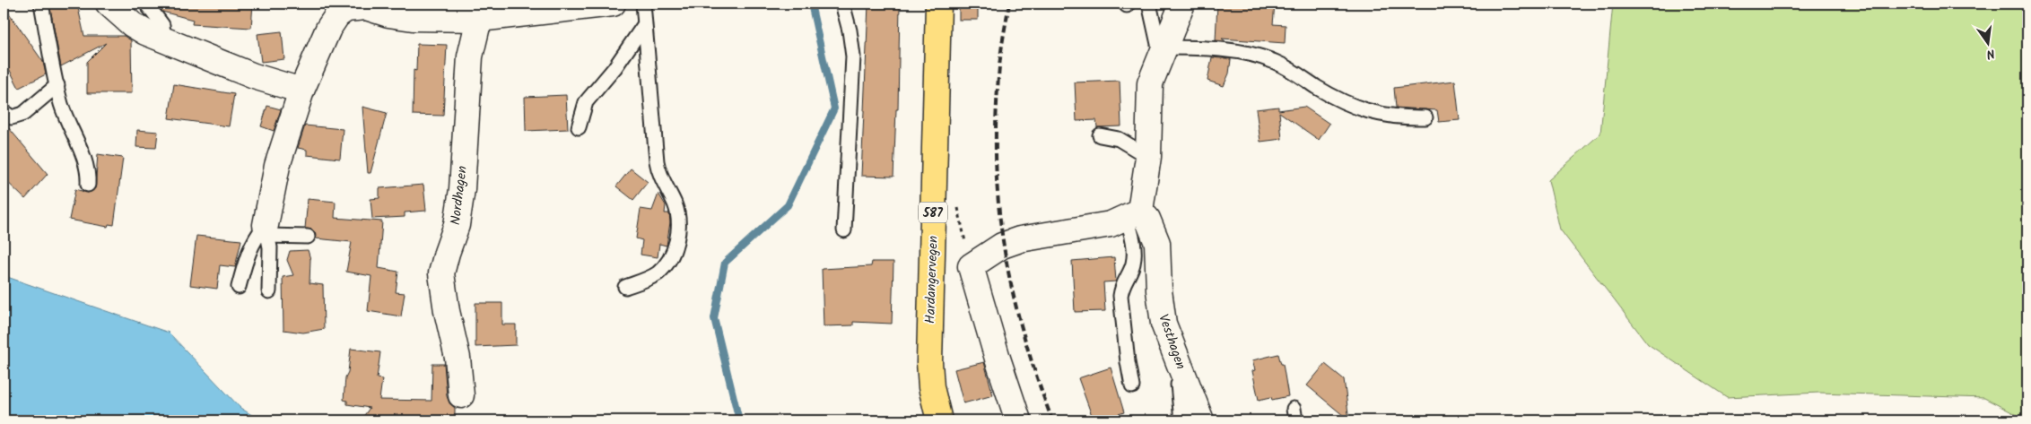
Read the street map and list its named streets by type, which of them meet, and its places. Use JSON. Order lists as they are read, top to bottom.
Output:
{
  "streets": {
    "main road": ["587", "Hardangervegen"],
    "street": ["Nordhagen", "Vesthagen"]
  },
  "north": "bottom"
}
